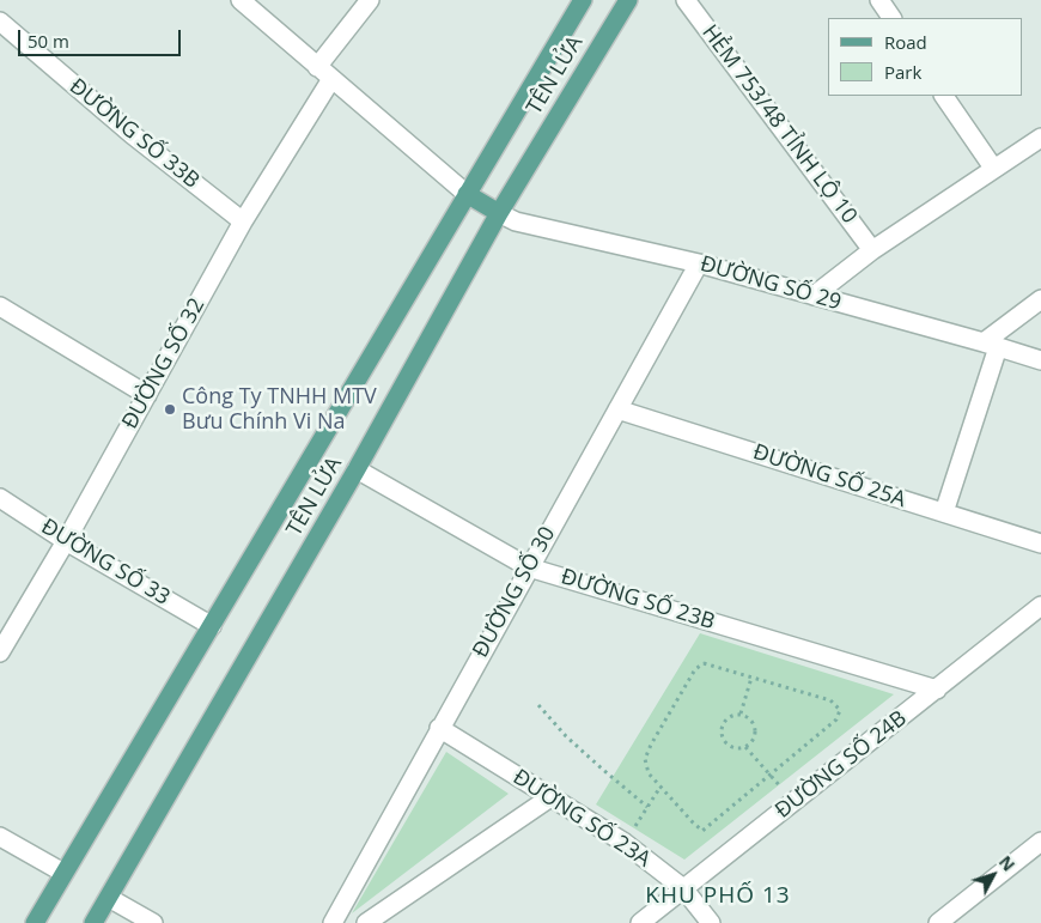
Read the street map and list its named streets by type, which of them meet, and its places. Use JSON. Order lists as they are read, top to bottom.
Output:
{
  "streets": {
    "main road": ["TÊN LỬA"],
    "street": [
      "HẺM 753/48 TỈNH LỘ 10",
      "ĐƯỜNG SỐ 33B",
      "ĐƯỜNG SỐ 29",
      "ĐƯỜNG SỐ 32",
      "ĐƯỜNG SỐ 25A",
      "ĐƯỜNG SỐ 33",
      "ĐƯỜNG SỐ 30",
      "ĐƯỜNG SỐ 23B",
      "ĐƯỜNG SỐ 24B",
      "ĐƯỜNG SỐ 23A"
    ]
  },
  "crossings": [
    ["TÊN LỬA", "ĐƯỜNG SỐ 29"],
    ["TÊN LỬA", "ĐƯỜNG SỐ 33"],
    ["TÊN LỬA", "ĐƯỜNG SỐ 23B"],
    ["ĐƯỜNG SỐ 33B", "ĐƯỜNG SỐ 32"],
    ["ĐƯỜNG SỐ 29", "ĐƯỜNG SỐ 30"],
    ["ĐƯỜNG SỐ 32", "ĐƯỜNG SỐ 33"],
    ["ĐƯỜNG SỐ 25A", "ĐƯỜNG SỐ 30"],
    ["ĐƯỜNG SỐ 30", "ĐƯỜNG SỐ 23B"],
    ["ĐƯỜNG SỐ 30", "ĐƯỜNG SỐ 23A"],
    ["ĐƯỜNG SỐ 23B", "ĐƯỜNG SỐ 24B"],
    ["ĐƯỜNG SỐ 24B", "ĐƯỜNG SỐ 23A"]
  ],
  "districts": ["KHU PHỐ 13"],
  "places": ["Công Ty TNHH MTV Bưu Chính Vi Na"],
  "legend": ["Road", "Park"],
  "scale_bar": "50 m",
  "north": "top right"
}
